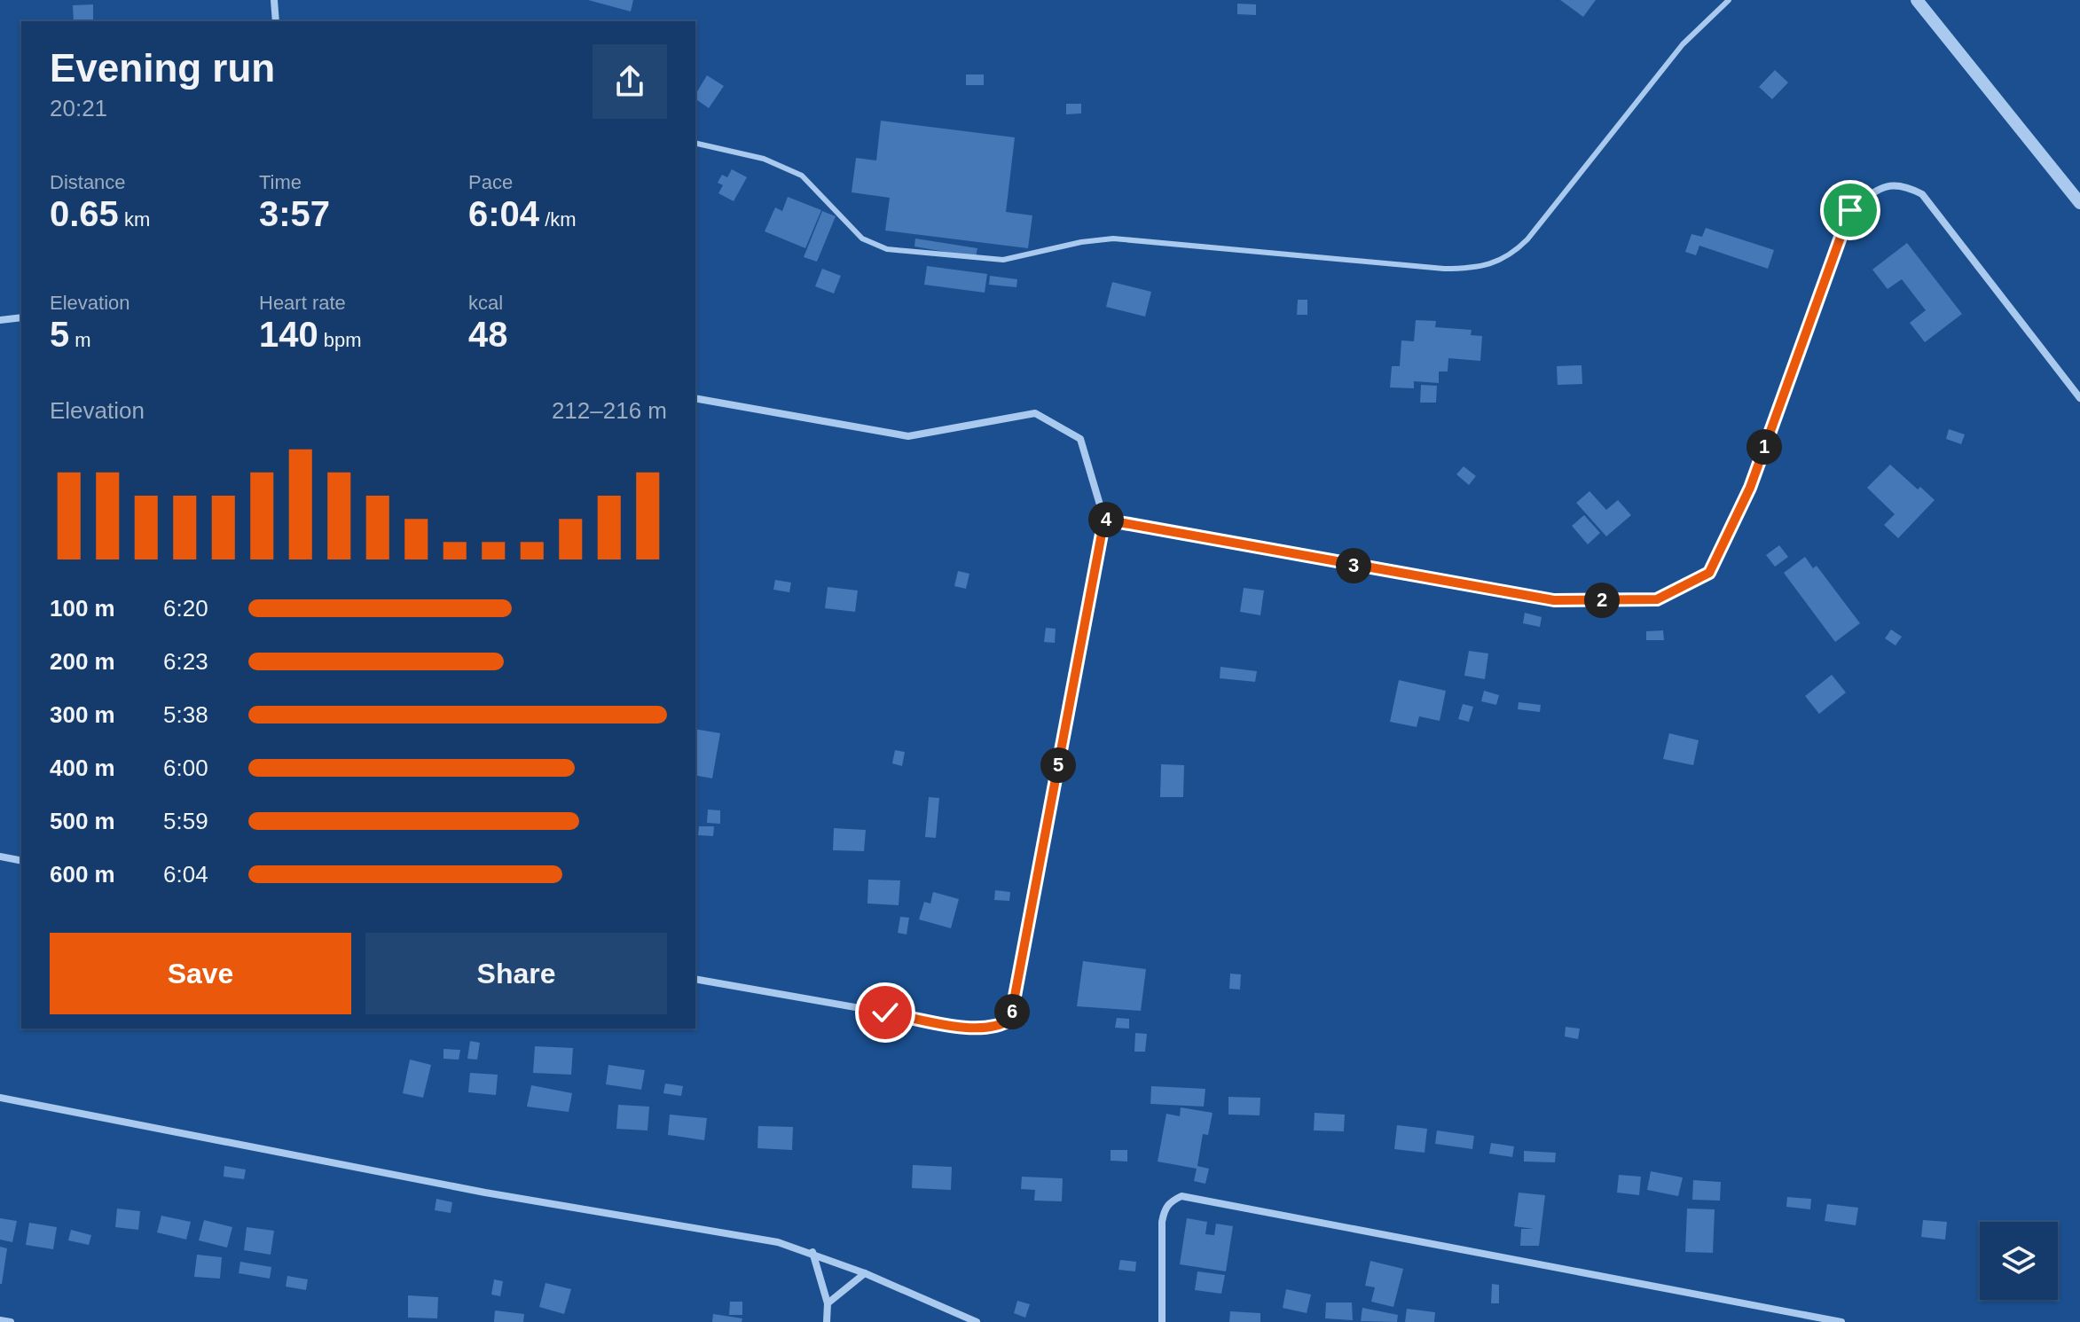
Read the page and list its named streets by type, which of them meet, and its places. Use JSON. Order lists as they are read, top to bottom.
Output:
{
  "page": {
    "heading": ["Evening run", "20:21"],
    "stats": [
      ["Distance", "0.65 km"],
      ["Time", "3:57"],
      ["Pace", "6:04 /km"],
      ["Elevation", "5 m"],
      ["Heart rate", "140 bpm"],
      ["kcal", "48"]
    ],
    "chart": ["Elevation", "212–216 m"],
    "pins": [
      "1",
      "4",
      "3",
      "2",
      "5",
      "6"
    ],
    "list": [
      {
        "name": "100 m",
        "note": "6:20"
      },
      {
        "name": "200 m",
        "note": "6:23"
      },
      {
        "name": "300 m",
        "note": "5:38"
      },
      {
        "name": "400 m",
        "note": "6:00"
      },
      {
        "name": "500 m",
        "note": "5:59"
      },
      {
        "name": "600 m",
        "note": "6:04"
      }
    ],
    "buttons": ["Save", "Share"]
  }
}
